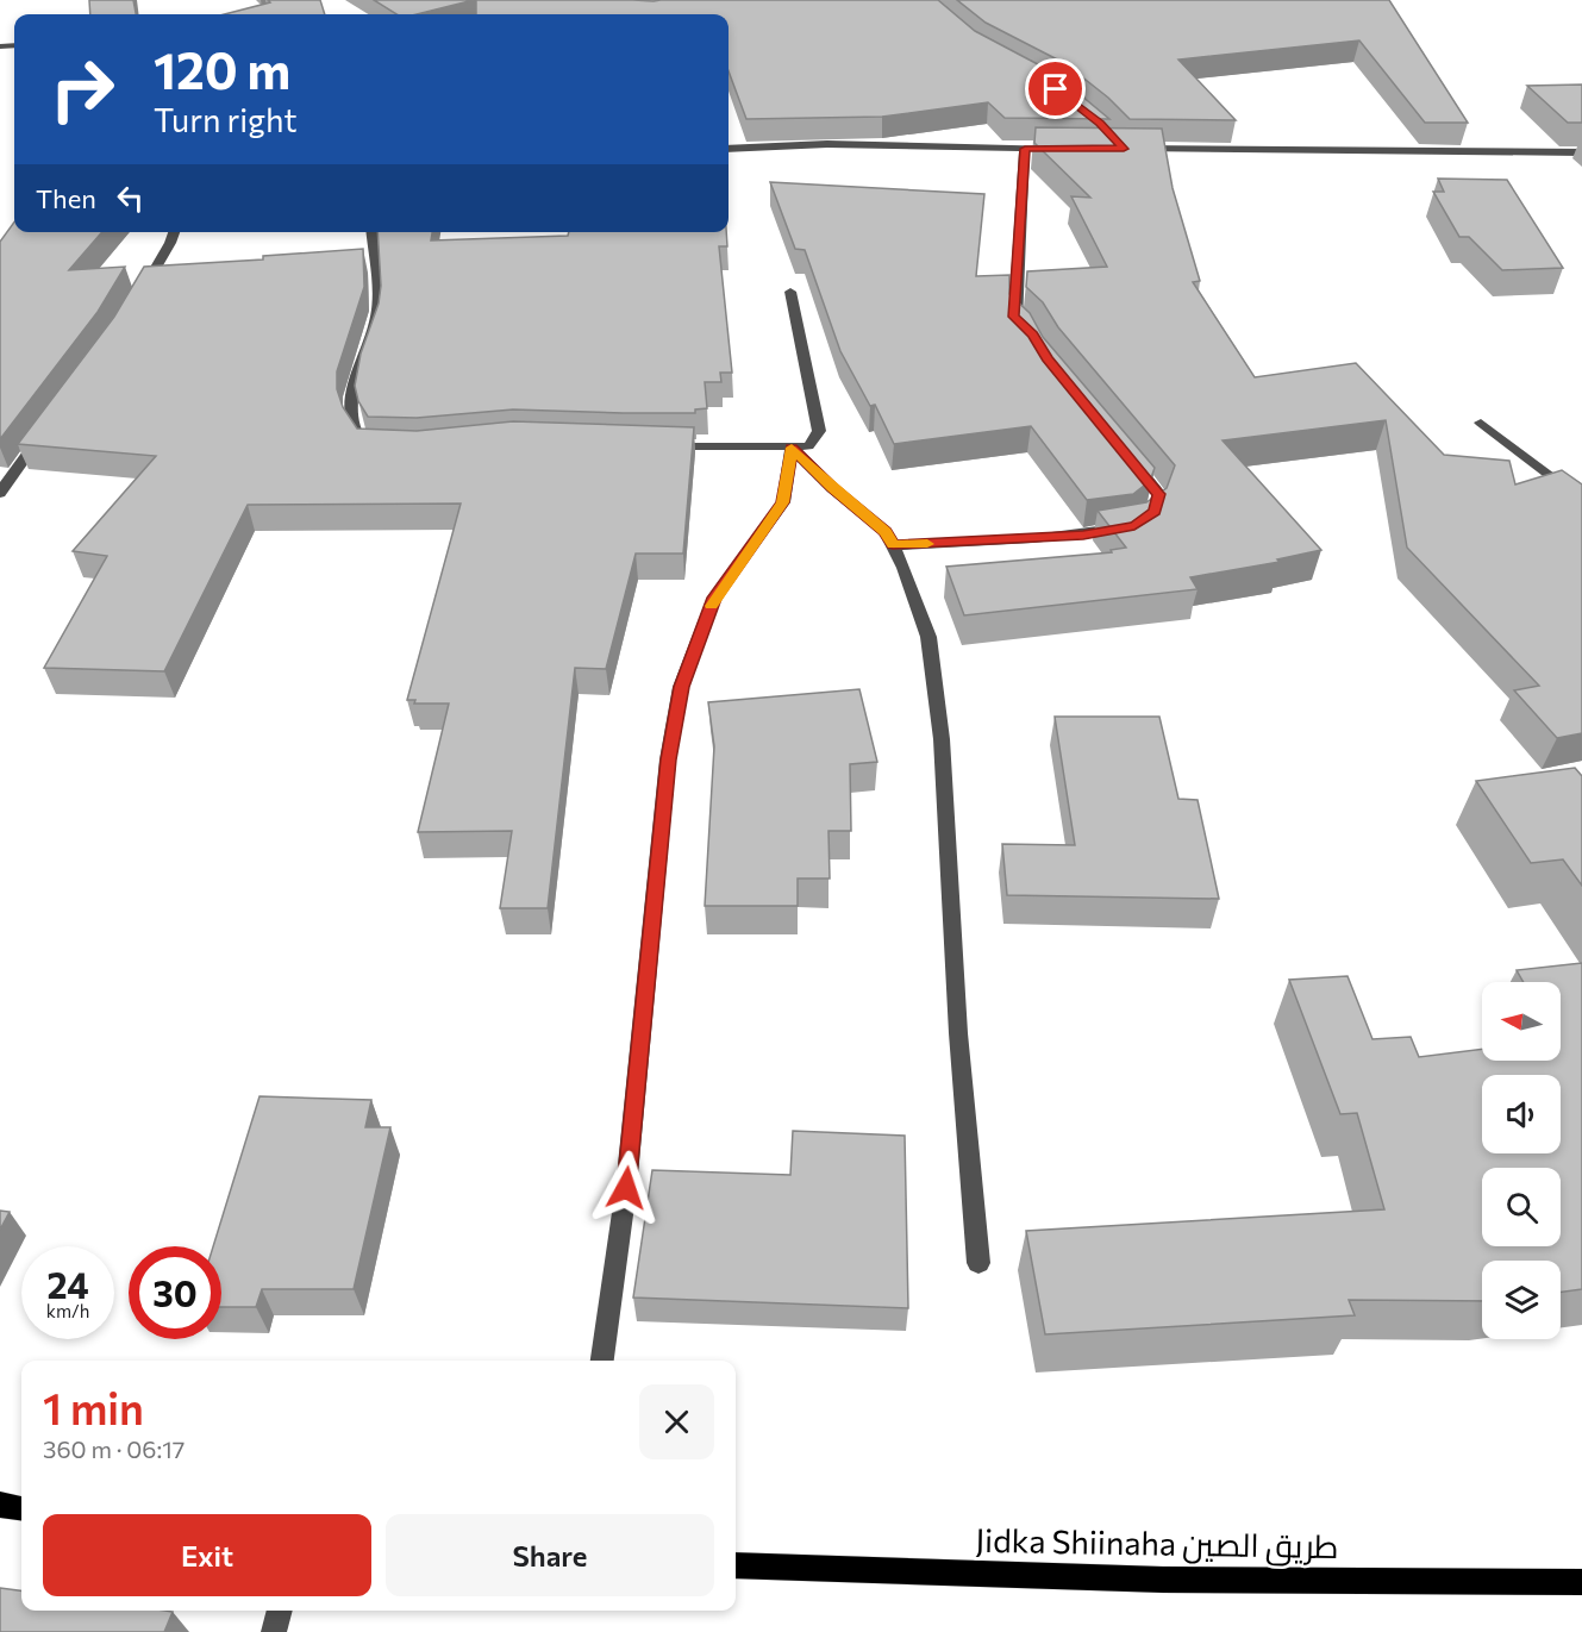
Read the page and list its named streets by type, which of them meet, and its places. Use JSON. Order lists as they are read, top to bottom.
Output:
{
  "streets": {
    "main road": ["Jidka Shiinaha طريق الصين"]
  },
  "north": "left",
  "page": {
    "turn": ["120 m", "Turn right"],
    "then": "Then",
    "speed": "24 km/h",
    "limit": "30",
    "heading": ["1 min", "360 m · 06:17"],
    "buttons": ["Exit", "Share"]
  }
}
